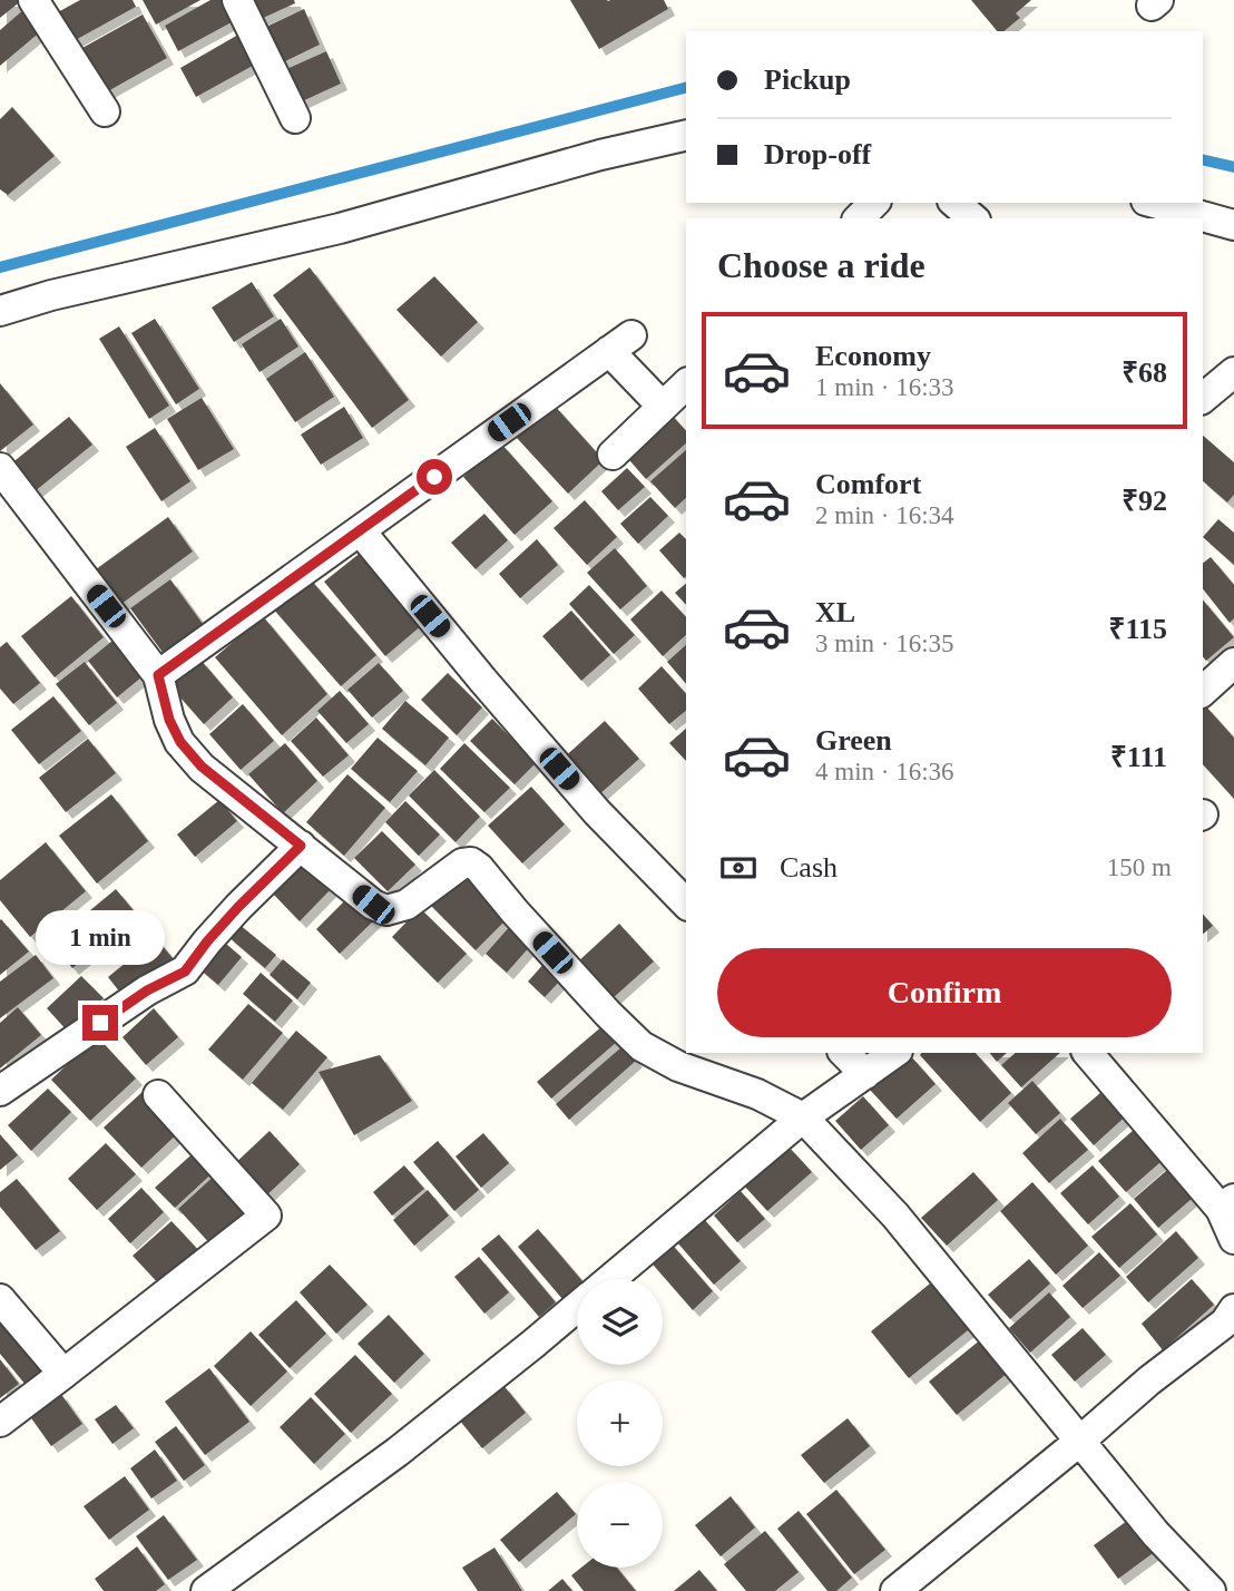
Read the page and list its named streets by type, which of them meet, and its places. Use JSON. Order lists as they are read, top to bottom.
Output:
{
  "page": {
    "banner": ["Pickup", "Drop-off"],
    "heading": "Choose a ride",
    "list": [
      {
        "name": "Economy",
        "note": "1 min · 16:33",
        "value": "₹68"
      },
      {
        "name": "Comfort",
        "note": "2 min · 16:34",
        "value": "₹92"
      },
      {
        "name": "XL",
        "note": "3 min · 16:35",
        "value": "₹115"
      },
      {
        "name": "Green",
        "note": "4 min · 16:36",
        "value": "₹111"
      }
    ],
    "pay": ["Cash", "150 m"],
    "bubble": "1 min",
    "buttons": "Confirm",
    "map_buttons": ["+", "−"]
  }
}
